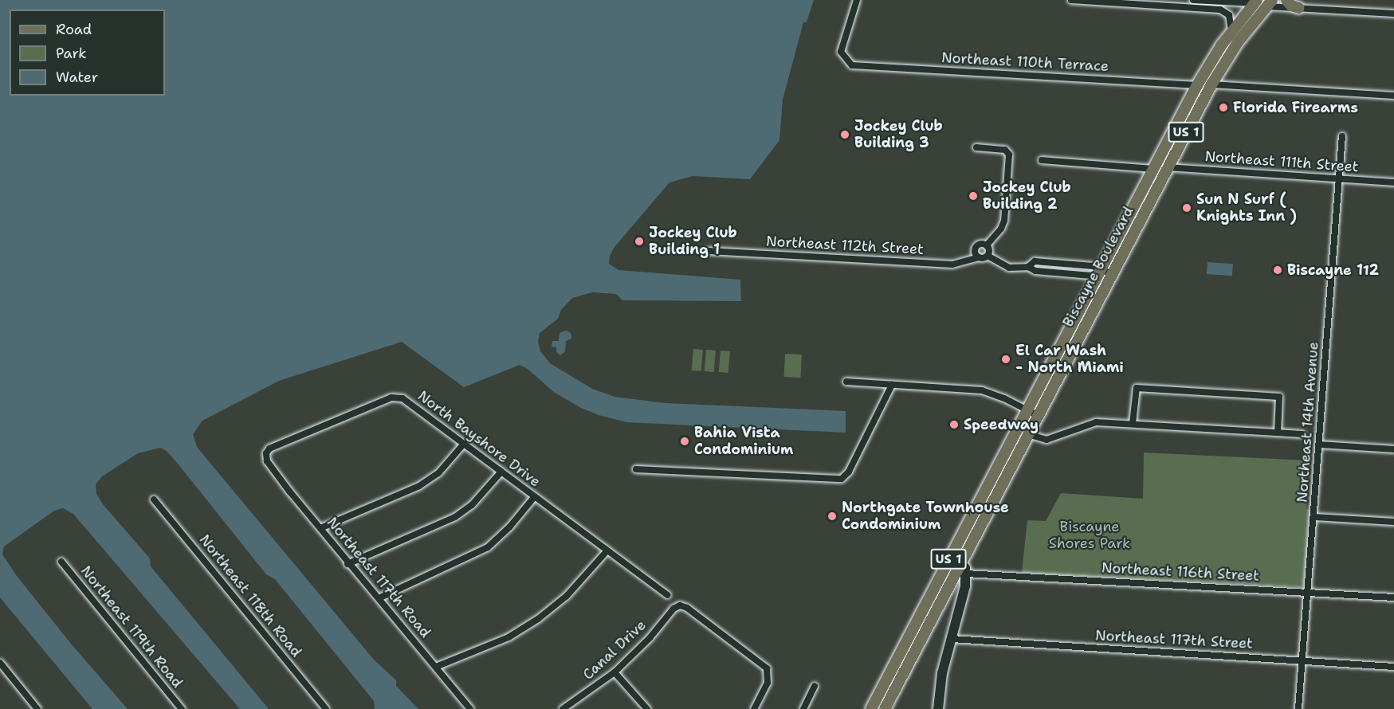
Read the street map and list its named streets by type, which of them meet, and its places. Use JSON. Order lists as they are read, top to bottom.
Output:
{
  "streets": {
    "main road": ["US 1", "Biscayne Boulevard"],
    "street": [
      "Northeast 110th Terrace",
      "Northeast 111th Street",
      "Northeast 112th Street",
      "Northeast 14th Avenue",
      "North Bayshore Drive",
      "Northeast 116th Street",
      "Northeast 117th Road",
      "Northeast 118th Road",
      "Northeast 119th Road",
      "Northeast 117th Street",
      "Canal Drive"
    ]
  },
  "crossings": [
    ["Northeast 110th Terrace", "Biscayne Boulevard"],
    ["Northeast 111th Street", "Biscayne Boulevard"],
    ["Northeast 111th Street", "Northeast 14th Avenue"],
    ["Northeast 14th Avenue", "Northeast 116th Street"],
    ["Northeast 14th Avenue", "Northeast 117th Street"],
    ["North Bayshore Drive", "Northeast 117th Road"]
  ],
  "parks": ["Biscayne Shores Park"],
  "places": [
    "Florida Firearms",
    "Jockey Club Building 3",
    "Jockey Club Building 2",
    "Sun N Surf ( Knights Inn )",
    "Jockey Club Building 1",
    "Biscayne 112",
    "El Car Wash - North Miami",
    "Speedway",
    "Bahia Vista Condominium",
    "Northgate Townhouse Condominium"
  ],
  "legend": ["Road", "Park", "Water"]
}
